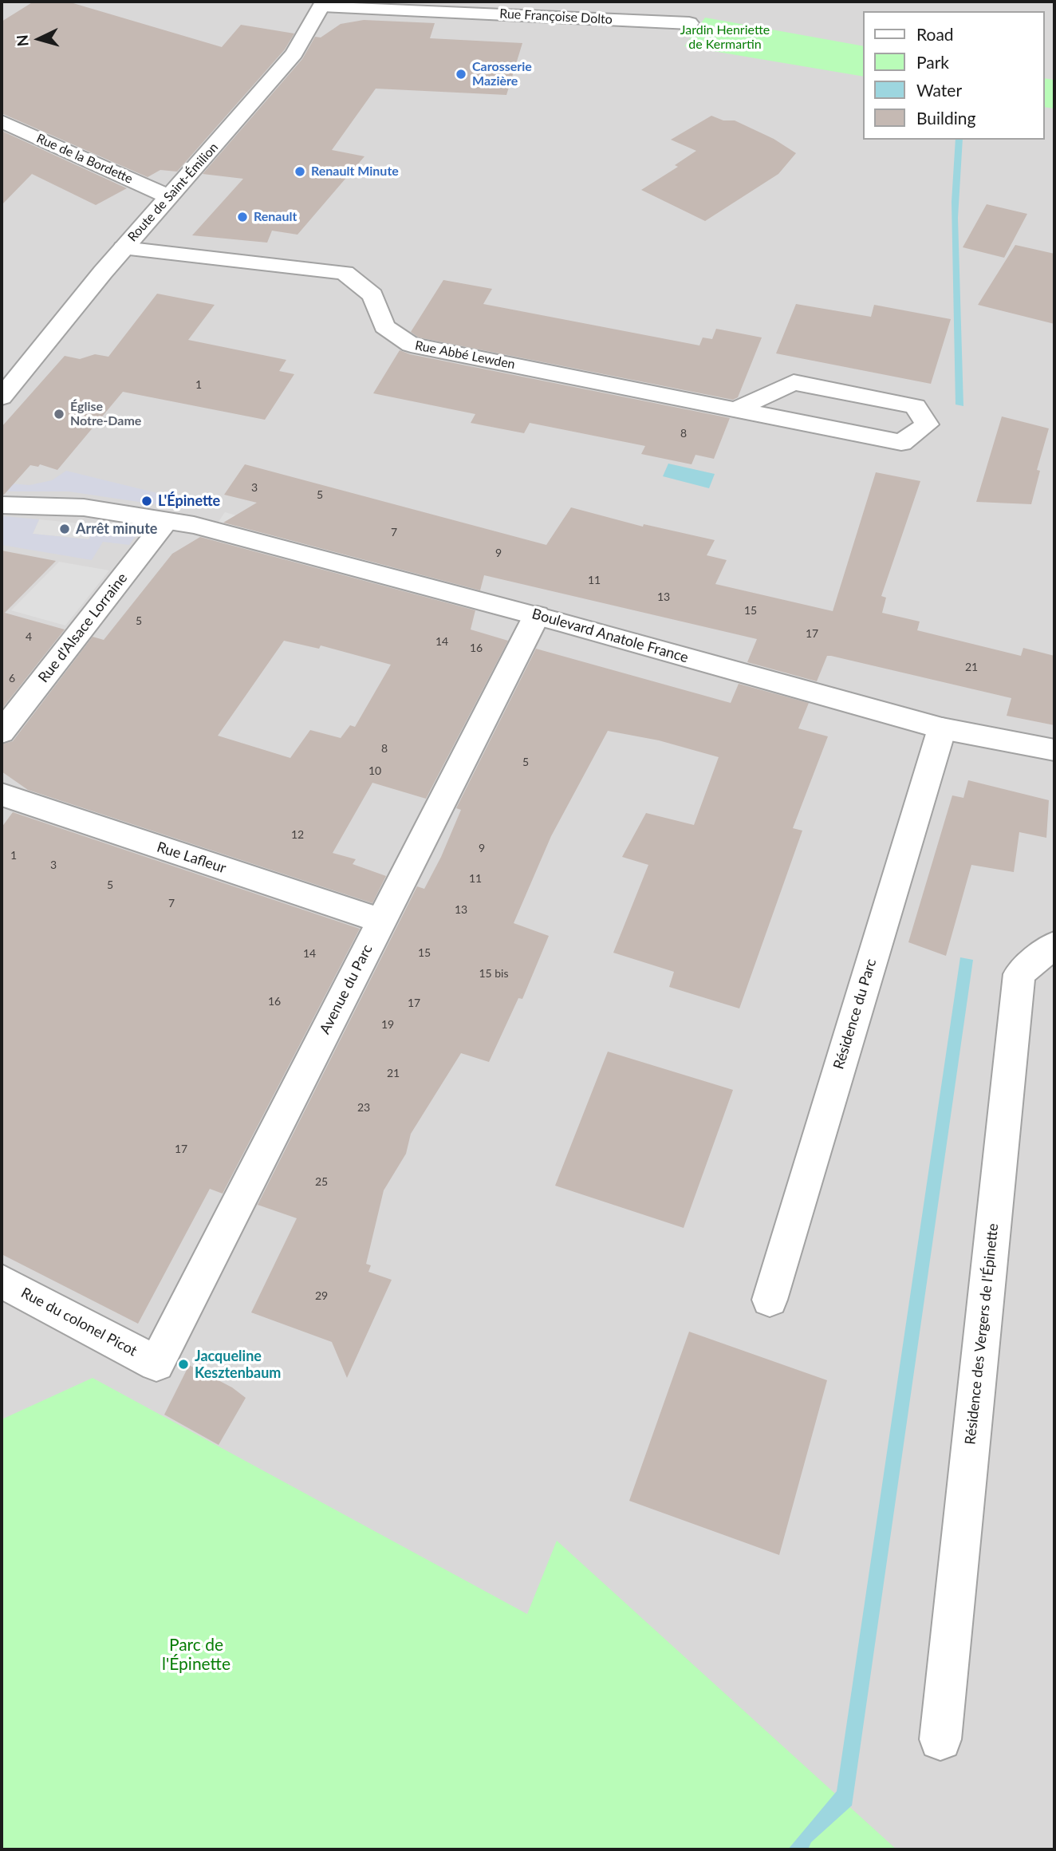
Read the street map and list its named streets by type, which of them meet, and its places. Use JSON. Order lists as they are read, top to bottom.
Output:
{
  "streets": {
    "street": [
      "Rue Françoise Dolto",
      "Rue de la Bordette",
      "Route de Saint-Émilion",
      "Rue Abbé Lewden",
      "Rue d'Alsace Lorraine",
      "Boulevard Anatole France",
      "Rue Lafleur",
      "Avenue du Parc",
      "Résidence du Parc",
      "Rue du colonel Picot",
      "Résidence des Vergers de l'Épinette"
    ]
  },
  "crossings": [
    ["Rue Françoise Dolto", "Route de Saint-Émilion"],
    ["Rue de la Bordette", "Route de Saint-Émilion"],
    ["Route de Saint-Émilion", "Rue Abbé Lewden"],
    ["Rue d'Alsace Lorraine", "Boulevard Anatole France"],
    ["Boulevard Anatole France", "Avenue du Parc"],
    ["Boulevard Anatole France", "Résidence du Parc"],
    ["Rue Lafleur", "Avenue du Parc"],
    ["Avenue du Parc", "Rue du colonel Picot"]
  ],
  "parks": ["Jardin Henriette de Kermartin", "Parc de l'Épinette"],
  "places": [
    "Carosserie Mazière",
    "Renault Minute",
    "Renault",
    "Église Notre-Dame",
    "L'Épinette",
    "Arrêt minute",
    "Jacqueline Kesztenbaum"
  ],
  "house_numbers": [
    "1",
    "8",
    "3",
    "5",
    "7",
    "9",
    "11",
    "13",
    "15",
    "5",
    "17",
    "4",
    "14",
    "16",
    "21",
    "6",
    "8",
    "5",
    "10",
    "12",
    "9",
    "1",
    "3",
    "11",
    "5",
    "7",
    "13",
    "15",
    "14",
    "15 bis",
    "16",
    "17",
    "19",
    "21",
    "23",
    "17",
    "25",
    "29"
  ],
  "legend": [
    "Road",
    "Park",
    "Water",
    "Building"
  ],
  "north": "left"
}
